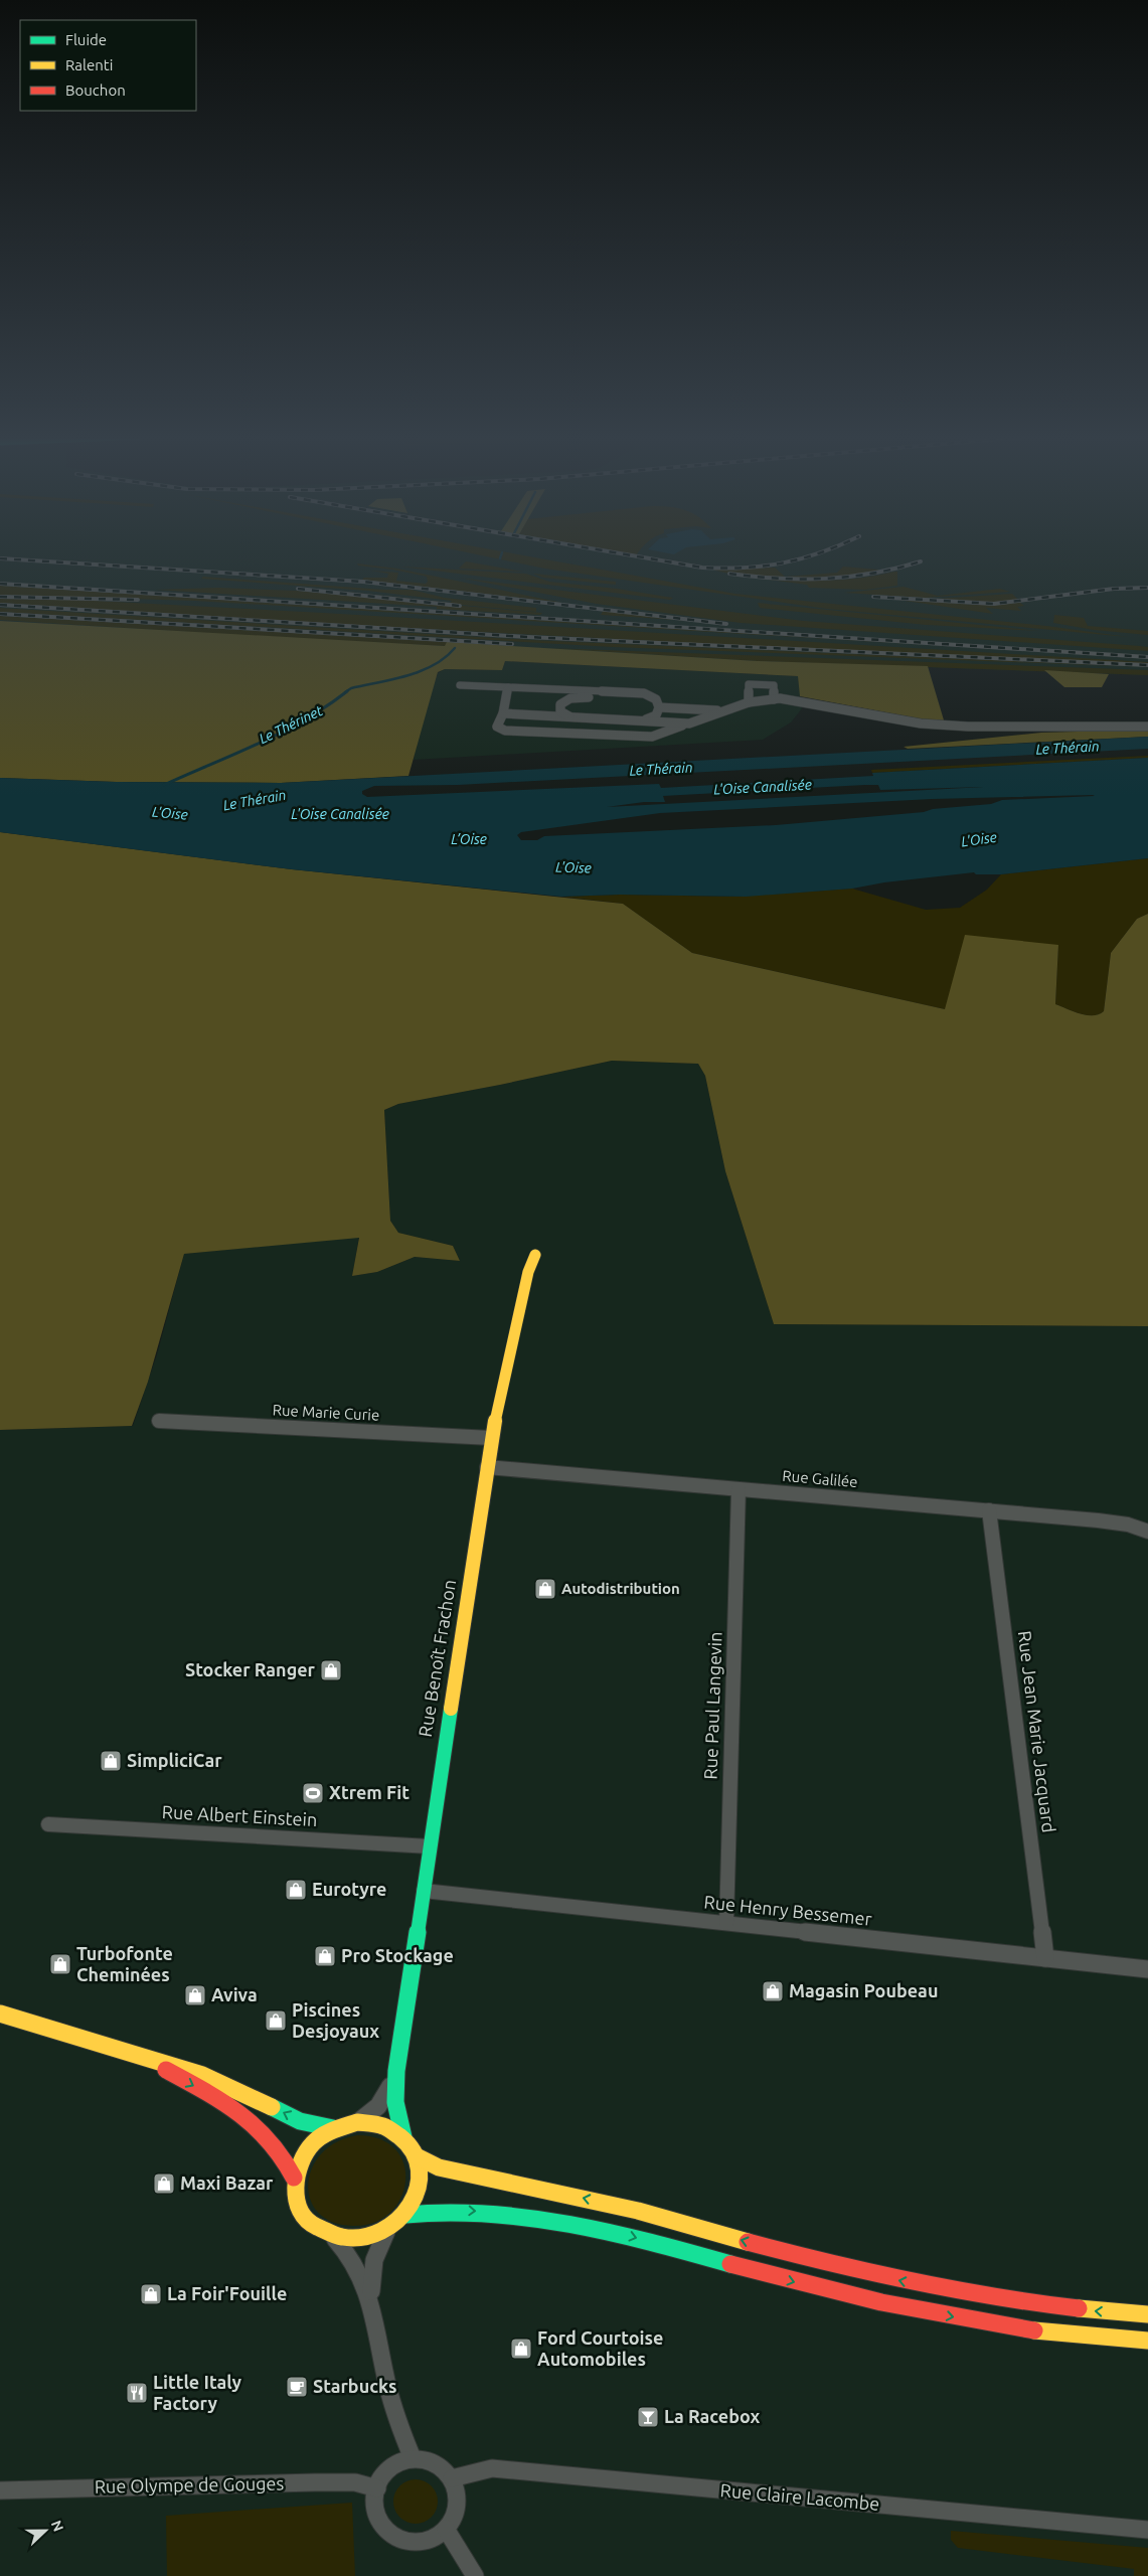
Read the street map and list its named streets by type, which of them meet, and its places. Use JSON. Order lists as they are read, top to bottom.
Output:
{
  "streets": {
    "street": [
      "Rue Marie Curie",
      "Rue Galilée",
      "Rue Benoît Frachon",
      "Rue Paul Langevin",
      "Rue Jean Marie Jacquard",
      "Rue Albert Einstein",
      "Rue Henry Bessemer",
      "Rue Olympe de Gouges",
      "Rue Claire Lacombe"
    ]
  },
  "crossings": [
    ["Rue Marie Curie", "Rue Benoît Frachon"],
    ["Rue Galilée", "Rue Benoît Frachon"],
    ["Rue Galilée", "Rue Paul Langevin"],
    ["Rue Galilée", "Rue Jean Marie Jacquard"],
    ["Rue Benoît Frachon", "Rue Albert Einstein"],
    ["Rue Benoît Frachon", "Rue Henry Bessemer"],
    ["Rue Paul Langevin", "Rue Henry Bessemer"],
    ["Rue Jean Marie Jacquard", "Rue Henry Bessemer"],
    ["Rue Olympe de Gouges", "Rue Claire Lacombe"]
  ],
  "water": [
    "Le Thérinet",
    "Le Thérain",
    "L'Oise Canalisée",
    "L'Oise",
    "L’Oise"
  ],
  "places": {
    "shop": [
      "Autodistribution",
      "Stocker Ranger",
      "SimpliciCar",
      "Eurotyre",
      "Pro Stockage",
      "Turbofonte Cheminées",
      "Magasin Poubeau",
      "Aviva",
      "Piscines Desjoyaux",
      "Maxi Bazar",
      "La Foir'Fouille",
      "Ford Courtoise Automobiles"
    ],
    "sports": ["Xtrem Fit"],
    "cafe": ["Starbucks"],
    "restaurant": ["Little Italy Factory"],
    "bar": ["La Racebox"]
  },
  "legend": ["Fluide", "Ralenti", "Bouchon"],
  "north": "right"
}
